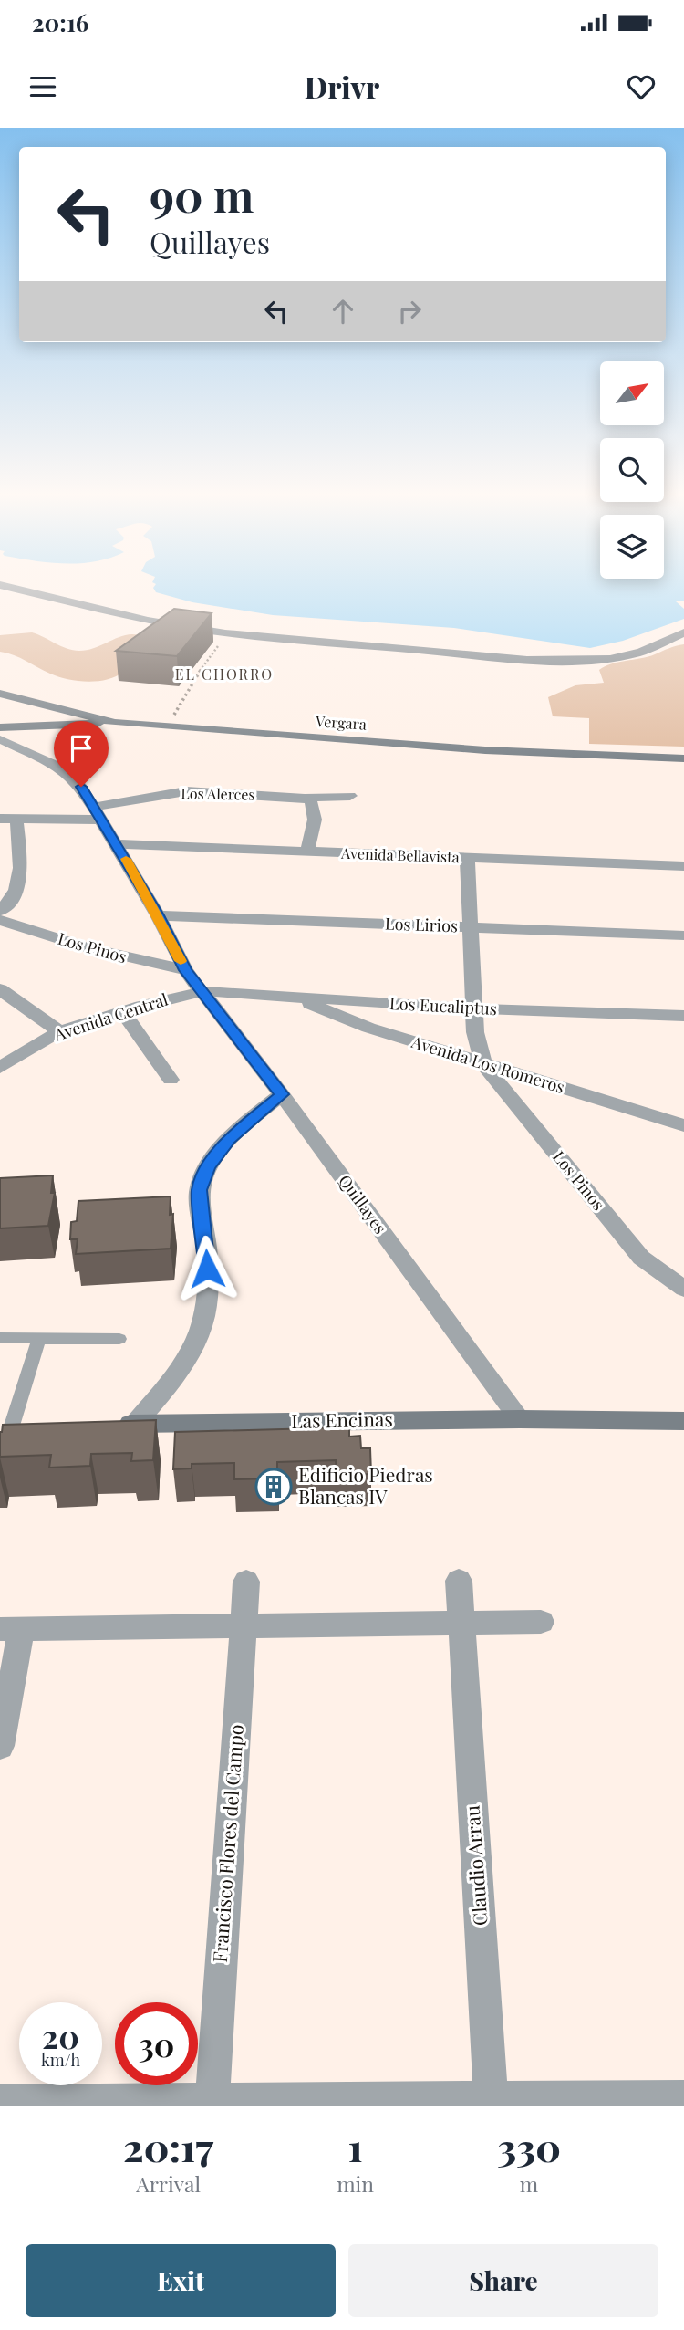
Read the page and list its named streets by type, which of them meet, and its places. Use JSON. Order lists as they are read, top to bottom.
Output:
{
  "streets": {
    "street": [
      "Vergara",
      "Los Alerces",
      "Avenida Bellavista",
      "Los Lirios",
      "Los Pinos",
      "Los Eucaliptus",
      "Avenida Central",
      "Avenida Los Romeros",
      "Quillayes",
      "Las Encinas",
      "Francisco Flores del Campo",
      "Claudio Arrau"
    ]
  },
  "crossings": [
    ["Los Pinos", "Avenida Los Romeros"],
    ["Los Eucaliptus", "Avenida Central"],
    ["Los Eucaliptus", "Avenida Los Romeros"],
    ["Los Eucaliptus", "Quillayes"],
    ["Avenida Central", "Quillayes"],
    ["Quillayes", "Las Encinas"]
  ],
  "districts": ["EL CHORRO"],
  "places": {
    "building": ["Edificio Piedras Blancas IV"]
  },
  "north": "top right",
  "page": {
    "status": "20:16",
    "header": "Drivr",
    "turn": ["90 m", "Quillayes"],
    "speed": "20 km/h",
    "limit": "30",
    "eta": [
      "20:17",
      "Arrival",
      "1",
      "min",
      "330",
      "m"
    ],
    "buttons": ["Exit", "Share"]
  }
}
